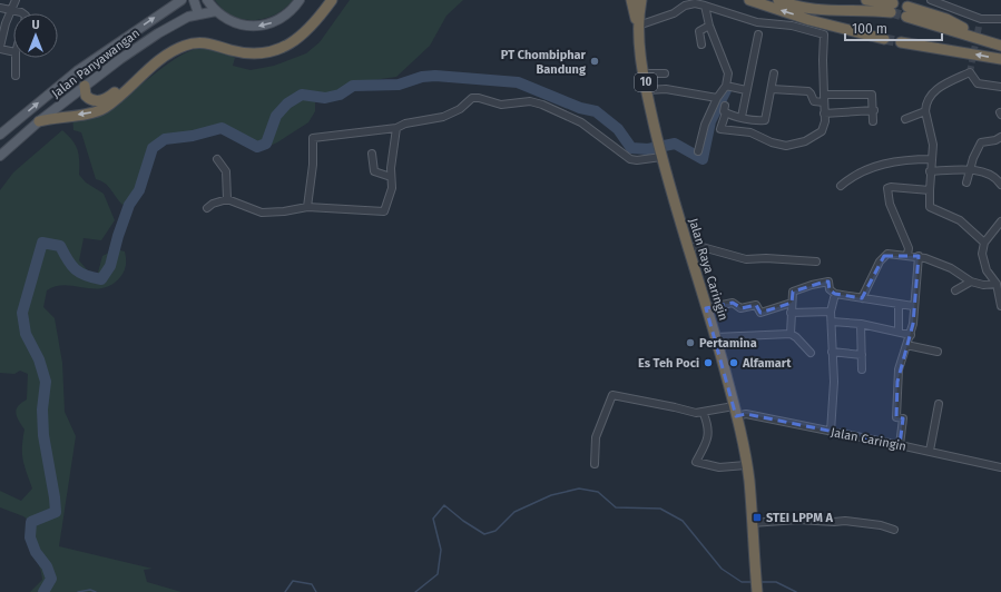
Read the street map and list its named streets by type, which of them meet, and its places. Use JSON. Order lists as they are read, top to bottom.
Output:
{
  "streets": {
    "highway": ["10", "Jalan Raya Caringin"],
    "main road": ["Jalan Panyawangan"],
    "street": ["Jalan Caringin"]
  },
  "crossings": [
    ["10", "Jalan Raya Caringin"],
    ["Jalan Raya Caringin", "Jalan Caringin"]
  ],
  "places": {
    "other": [
      "PT Chombiphar Bandung",
      "Pertamina",
      "Es Teh Poci",
      "Alfamart"
    ],
    "transit": ["STEI LPPM A"]
  },
  "scale_bar": "100 m",
  "north": "top"
}
